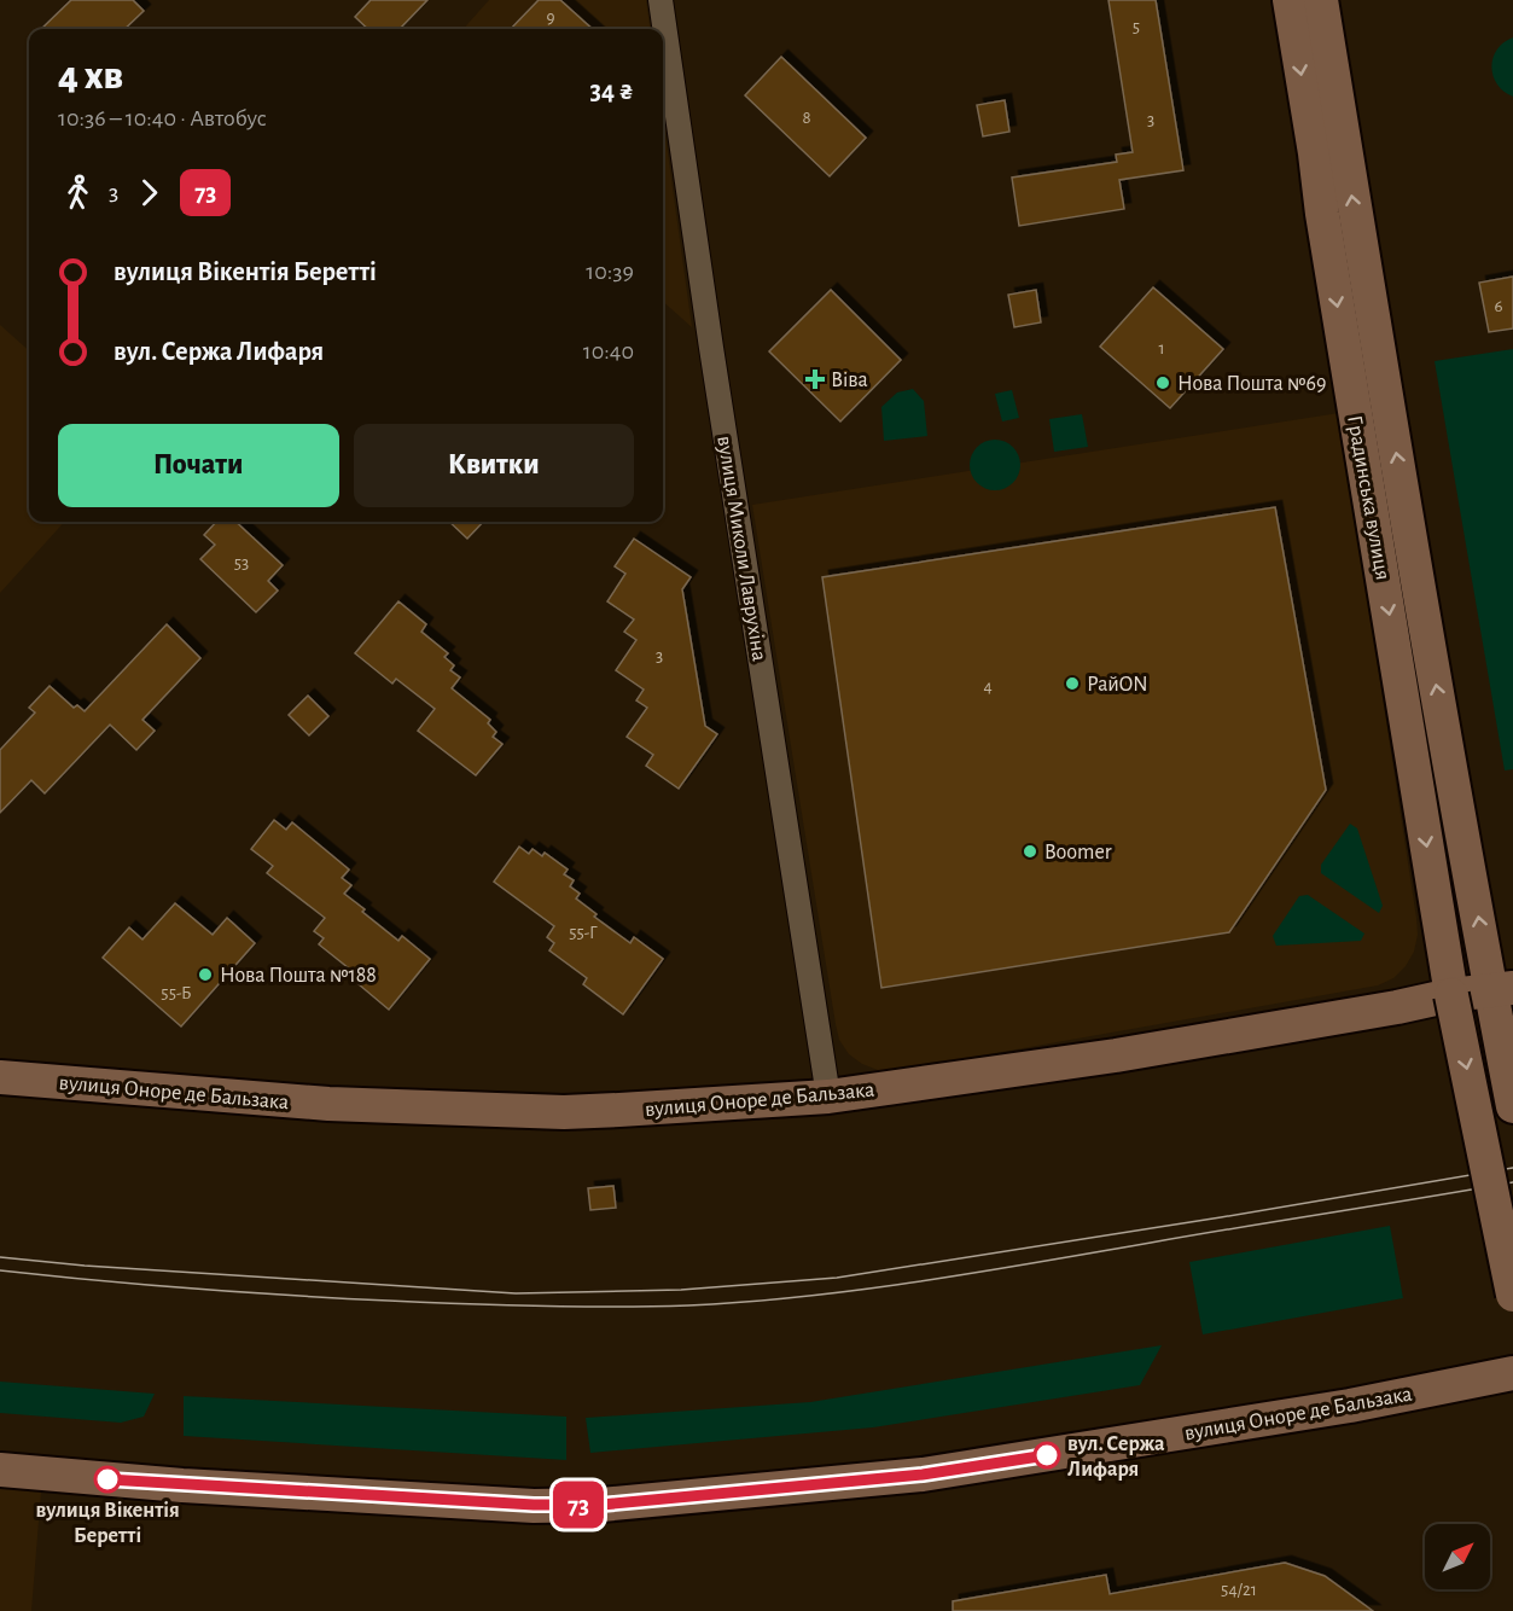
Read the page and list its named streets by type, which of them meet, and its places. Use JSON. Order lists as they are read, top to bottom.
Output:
{
  "streets": {
    "street": ["Градинська вулиця", "вулиця Миколи Лаврухіна", "вулиця Оноре де Бальзака"]
  },
  "crossings": [
    ["Градинська вулиця", "вулиця Оноре де Бальзака"],
    ["вулиця Миколи Лаврухіна", "вулиця Оноре де Бальзака"]
  ],
  "places": {
    "health": ["Віва"],
    "other": [
      "Нова Пошта №69",
      "РайON",
      "Boomer",
      "Нова Пошта №188",
      "вул. Сержа Лифаря",
      "вулиця Вікентія Беретті"
    ]
  },
  "lines": ["bus line 73"],
  "house_numbers": [
    "9",
    "5",
    "8",
    "3",
    "6",
    "1",
    "53",
    "3",
    "4",
    "55-Г",
    "55-Б",
    "54/21"
  ],
  "north": "top right",
  "page": {
    "on_map": "73",
    "heading": ["4 хв", "10:36 – 10:40 · Автобус", "34 ₴"],
    "legs": ["3", "73"],
    "list": [
      {
        "name": "вулиця Вікентія Беретті",
        "value": "10:39"
      },
      {
        "name": "вул. Сержа Лифаря",
        "value": "10:40"
      }
    ],
    "buttons": ["Почати", "Квитки"]
  }
}
